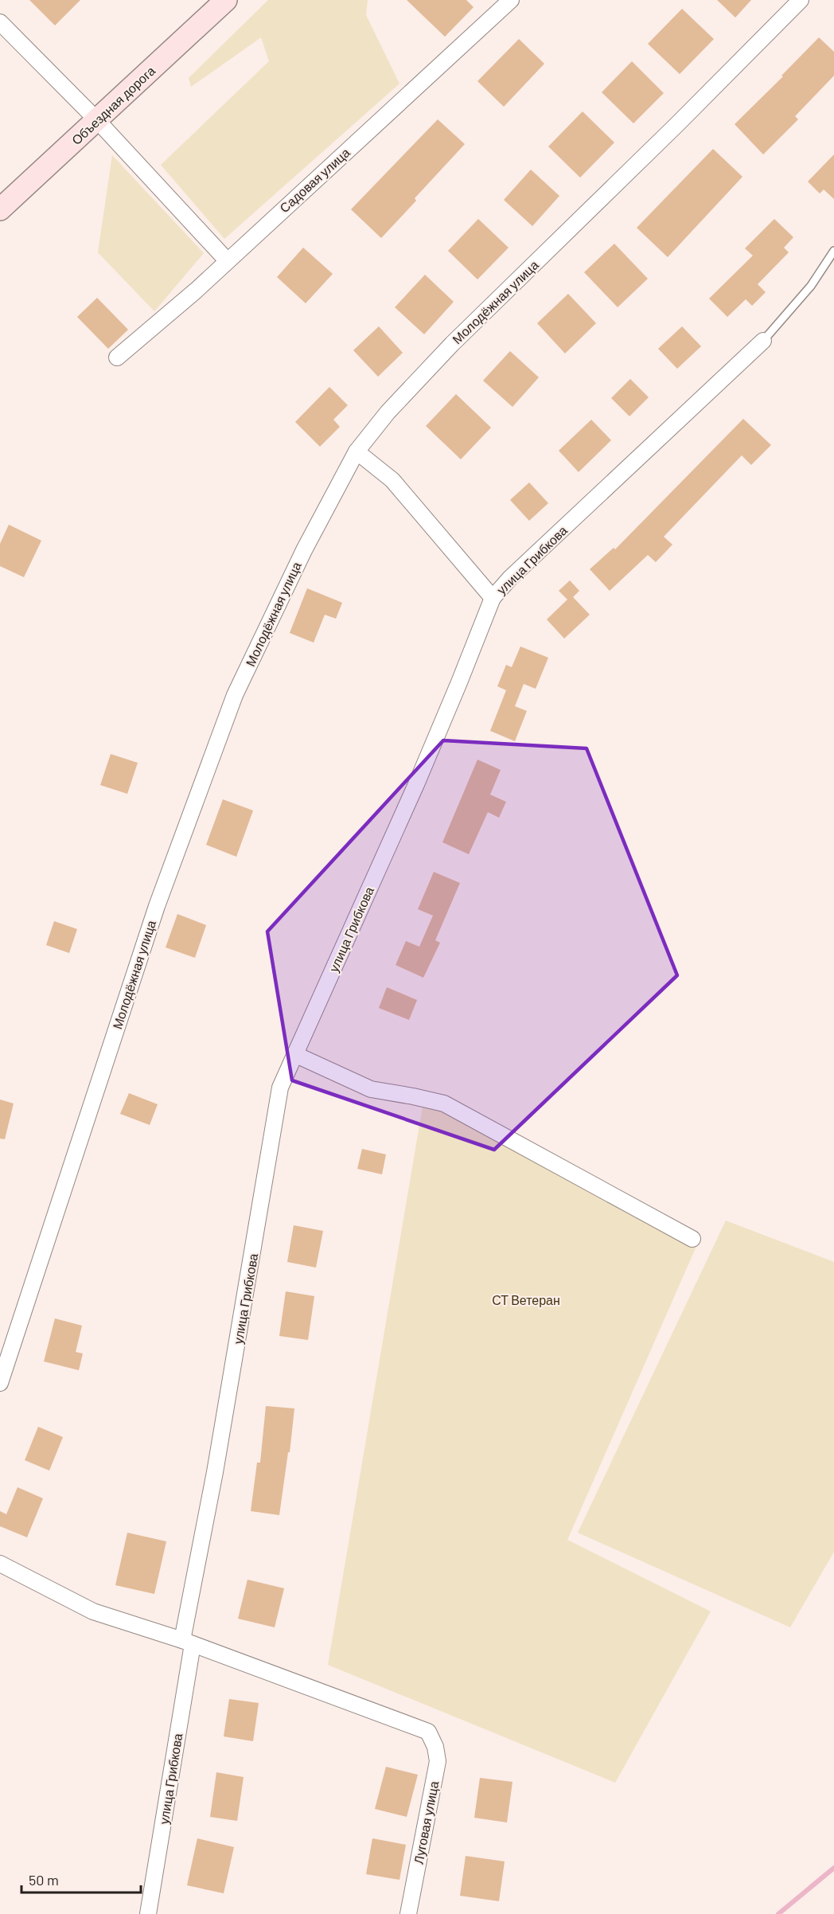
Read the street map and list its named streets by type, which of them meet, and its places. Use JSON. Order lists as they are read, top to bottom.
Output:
{
  "streets": {
    "main road": ["Объездная дорога"],
    "street": [
      "Садовая улица",
      "Молодёжная улица",
      "улица Грибкова",
      "Луговая улица"
    ]
  },
  "crossings": [
    ["улица Грибкова", "Луговая улица"]
  ],
  "parks": ["СТ Ветеран"],
  "scale_bar": "50 m"
}
